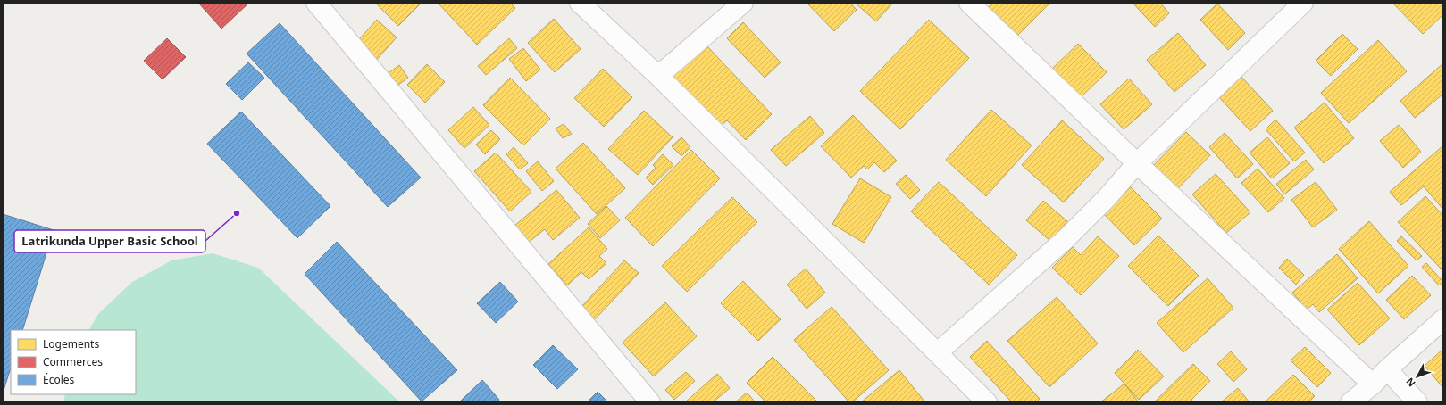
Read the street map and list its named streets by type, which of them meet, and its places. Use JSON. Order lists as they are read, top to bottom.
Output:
{
  "places": ["Latrikunda Upper Basic School"],
  "legend": ["Logements", "Commerces", "Écoles"],
  "north": "bottom left"
}
